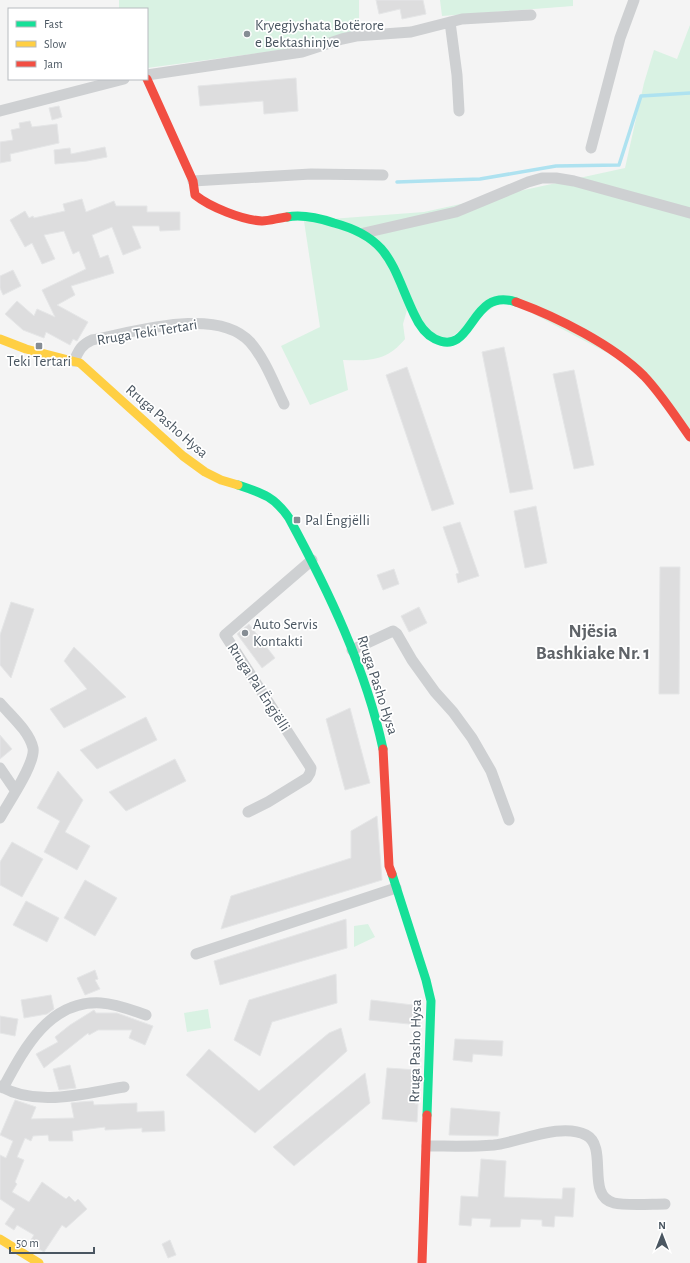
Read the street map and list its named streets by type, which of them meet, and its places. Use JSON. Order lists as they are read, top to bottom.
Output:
{
  "streets": {
    "main road": ["Rruga Pasho Hysa"],
    "street": ["Rruga Teki Tertari", "Rruga Pal Ëngjëlli"]
  },
  "crossings": [
    ["Rruga Teki Tertari", "Rruga Pasho Hysa"],
    ["Rruga Pasho Hysa", "Rruga Pal Ëngjëlli"]
  ],
  "districts": ["Njësia Bashkiake Nr. 1"],
  "places": {
    "other": ["Kryegjyshata Botërore e Bektashinjve", "Auto Servis Kontakti"],
    "transit": ["Teki Tertari", "Pal Ëngjëlli"]
  },
  "legend": ["Fast", "Slow", "Jam"],
  "scale_bar": "50 m",
  "north": "top"
}
